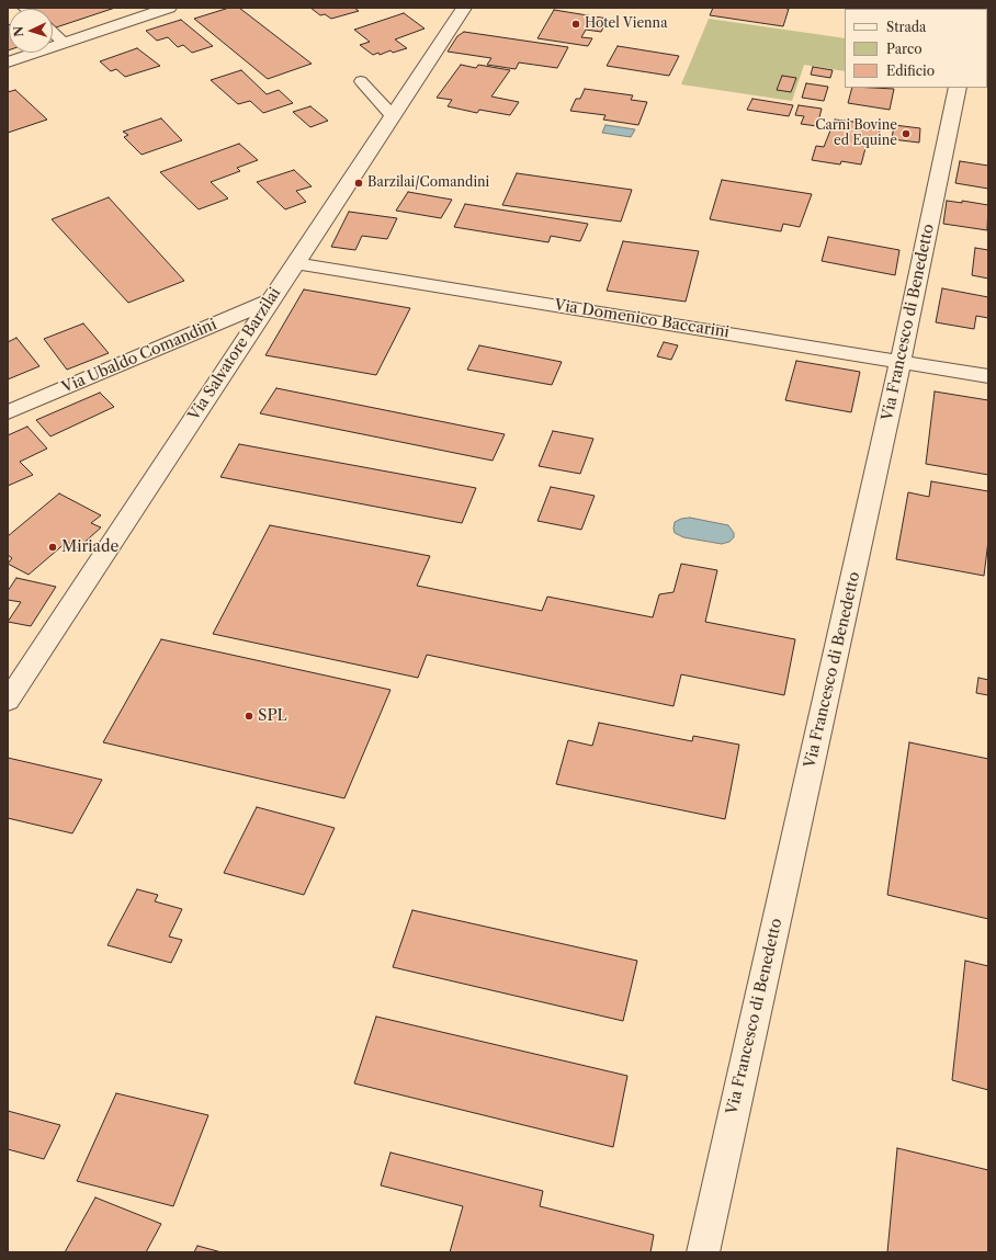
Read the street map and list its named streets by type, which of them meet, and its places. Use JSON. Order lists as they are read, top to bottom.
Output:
{
  "streets": {
    "street": [
      "Via Domenico Baccarini",
      "Via Francesco di Benedetto",
      "Via Salvatore Barzilai",
      "Via Ubaldo Comandini"
    ]
  },
  "crossings": [
    ["Via Domenico Baccarini", "Via Francesco di Benedetto"],
    ["Via Domenico Baccarini", "Via Salvatore Barzilai"],
    ["Via Salvatore Barzilai", "Via Ubaldo Comandini"]
  ],
  "places": [
    "Hotel Vienna",
    "Carni Bovine ed Equine",
    "Barzilai/Comandini",
    "Miriade",
    "SPL"
  ],
  "legend": ["Strada", "Parco", "Edificio"],
  "north": "left"
}
